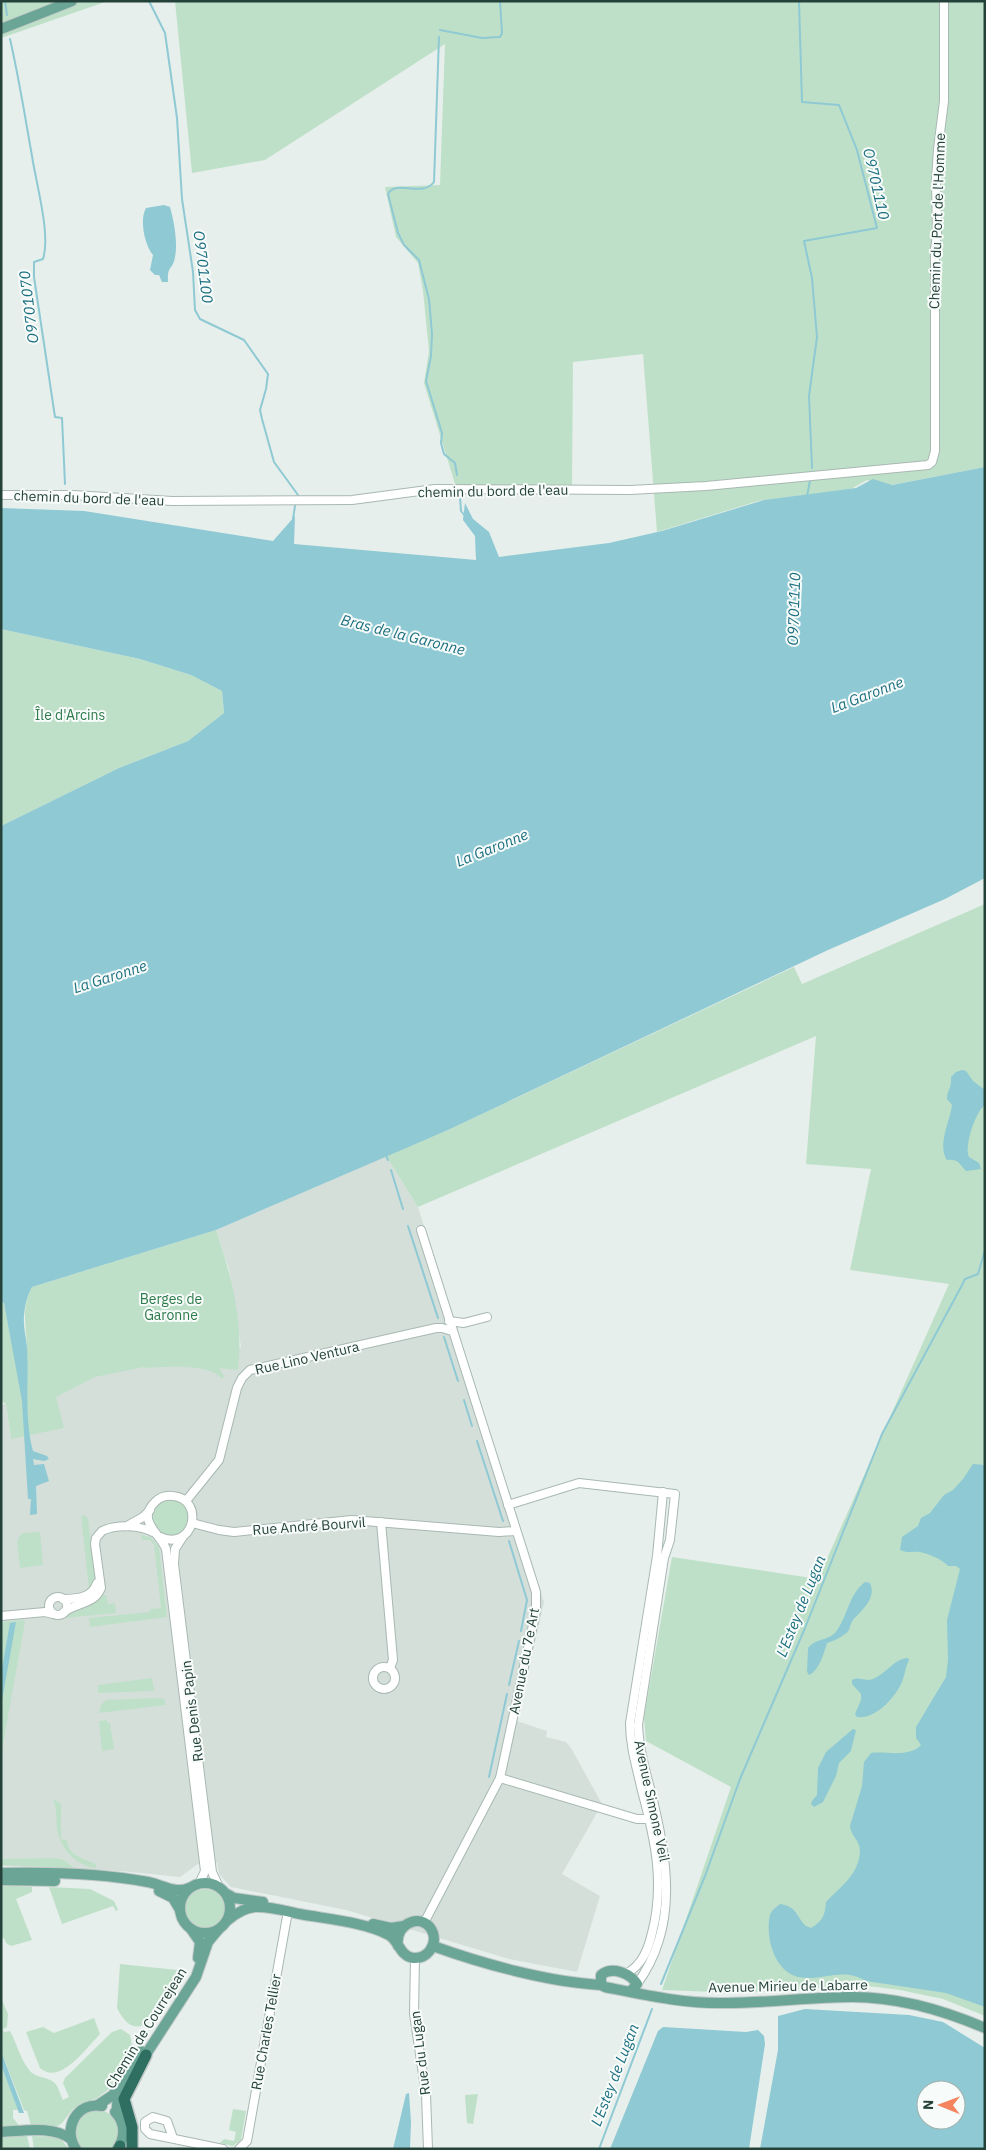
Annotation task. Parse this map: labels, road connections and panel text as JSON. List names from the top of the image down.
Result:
{
  "streets": {
    "main road": ["Avenue Mirieu de Labarre", "Chemin de Courrejean"],
    "street": [
      "Chemin du Port de l'Homme",
      "chemin du bord de l'eau",
      "Rue Lino Ventura",
      "Rue André Bourvil",
      "Avenue du 7e Art",
      "Rue Denis Papin",
      "Avenue Simone Veil",
      "Rue Charles Tellier",
      "Rue du Lugan"
    ]
  },
  "crossings": [
    ["Chemin du Port de l'Homme", "chemin du bord de l'eau"],
    ["Rue Lino Ventura", "Rue André Bourvil"],
    ["Rue Lino Ventura", "Avenue du 7e Art"],
    ["Rue Lino Ventura", "Rue Denis Papin"],
    ["Rue André Bourvil", "Avenue du 7e Art"],
    ["Rue André Bourvil", "Rue Denis Papin"],
    ["Avenue du 7e Art", "Avenue Mirieu de Labarre"],
    ["Avenue du 7e Art", "Rue du Lugan"],
    ["Rue Denis Papin", "Chemin de Courrejean"],
    ["Avenue Simone Veil", "Avenue Mirieu de Labarre"],
    ["Avenue Mirieu de Labarre", "Rue du Lugan"]
  ],
  "water": [
    "O9701110",
    "O9701100",
    "O9701070",
    "Bras de la Garonne",
    "La Garonne",
    "L'Estey de Lugan"
  ],
  "parks": ["Île d'Arcins", "Berges de Garonne"],
  "north": "left"
}
